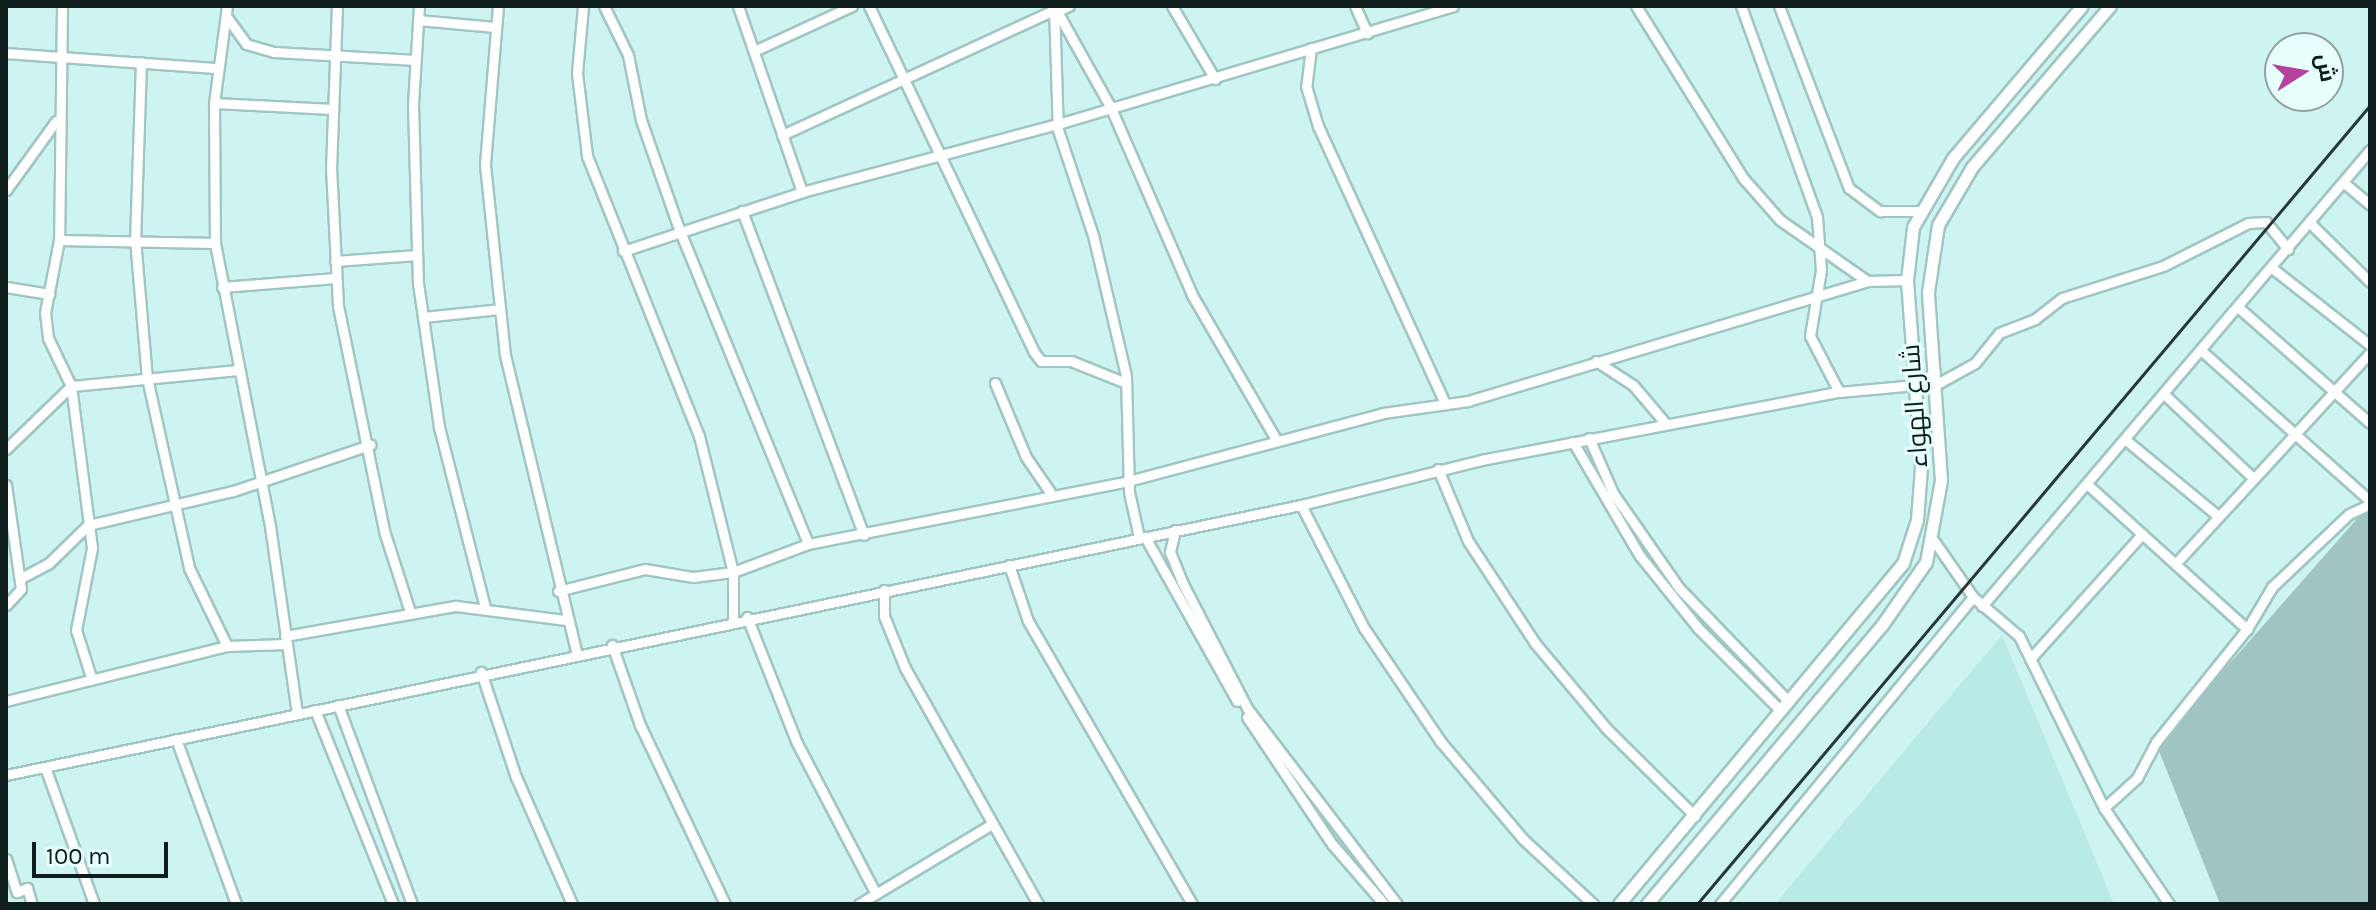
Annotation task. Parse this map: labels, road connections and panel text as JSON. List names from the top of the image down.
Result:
{
  "streets": {
    "main road": ["شارع الهواء"]
  },
  "scale_bar": "100 m",
  "north": "right"
}
